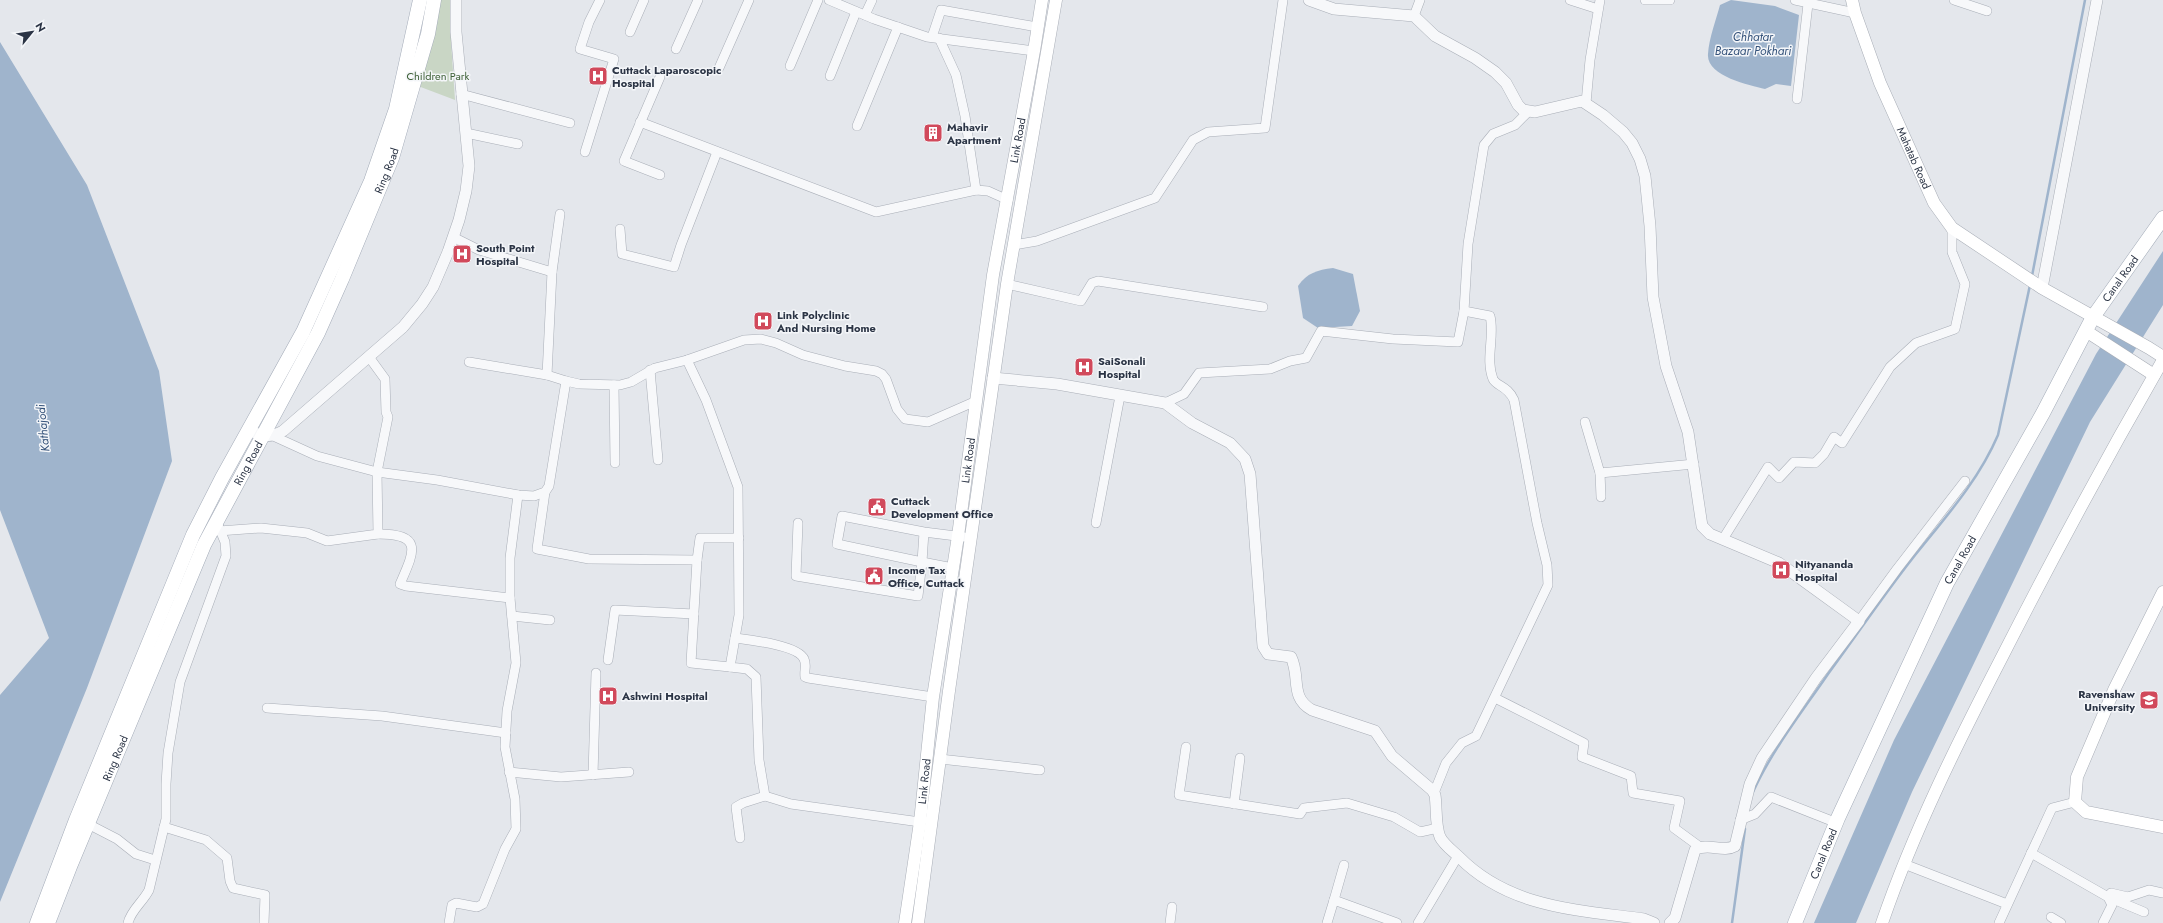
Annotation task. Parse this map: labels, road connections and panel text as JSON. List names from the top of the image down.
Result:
{
  "streets": {
    "main road": [
      "Link Road",
      "Mahatab Road",
      "Ring Road",
      "Canal Road"
    ]
  },
  "crossings": [
    ["Mahatab Road", "Canal Road"]
  ],
  "water": ["Chhatar Bazaar Pokhari", "Kathajodi"],
  "parks": ["Children Park"],
  "places": {
    "hospital": [
      "Cuttack Laparoscopic Hospital",
      "South Point Hospital",
      "Link Polyclinic And Nursing Home",
      "SaiSonali Hospital",
      "Nityananda Hospital",
      "Ashwini Hospital"
    ],
    "building": ["Mahavir Apartment"],
    "public building": ["Cuttack Development Office", "Income Tax Office, Cuttack"],
    "school or university": ["Ravenshaw University"]
  },
  "north": "top right"
}
